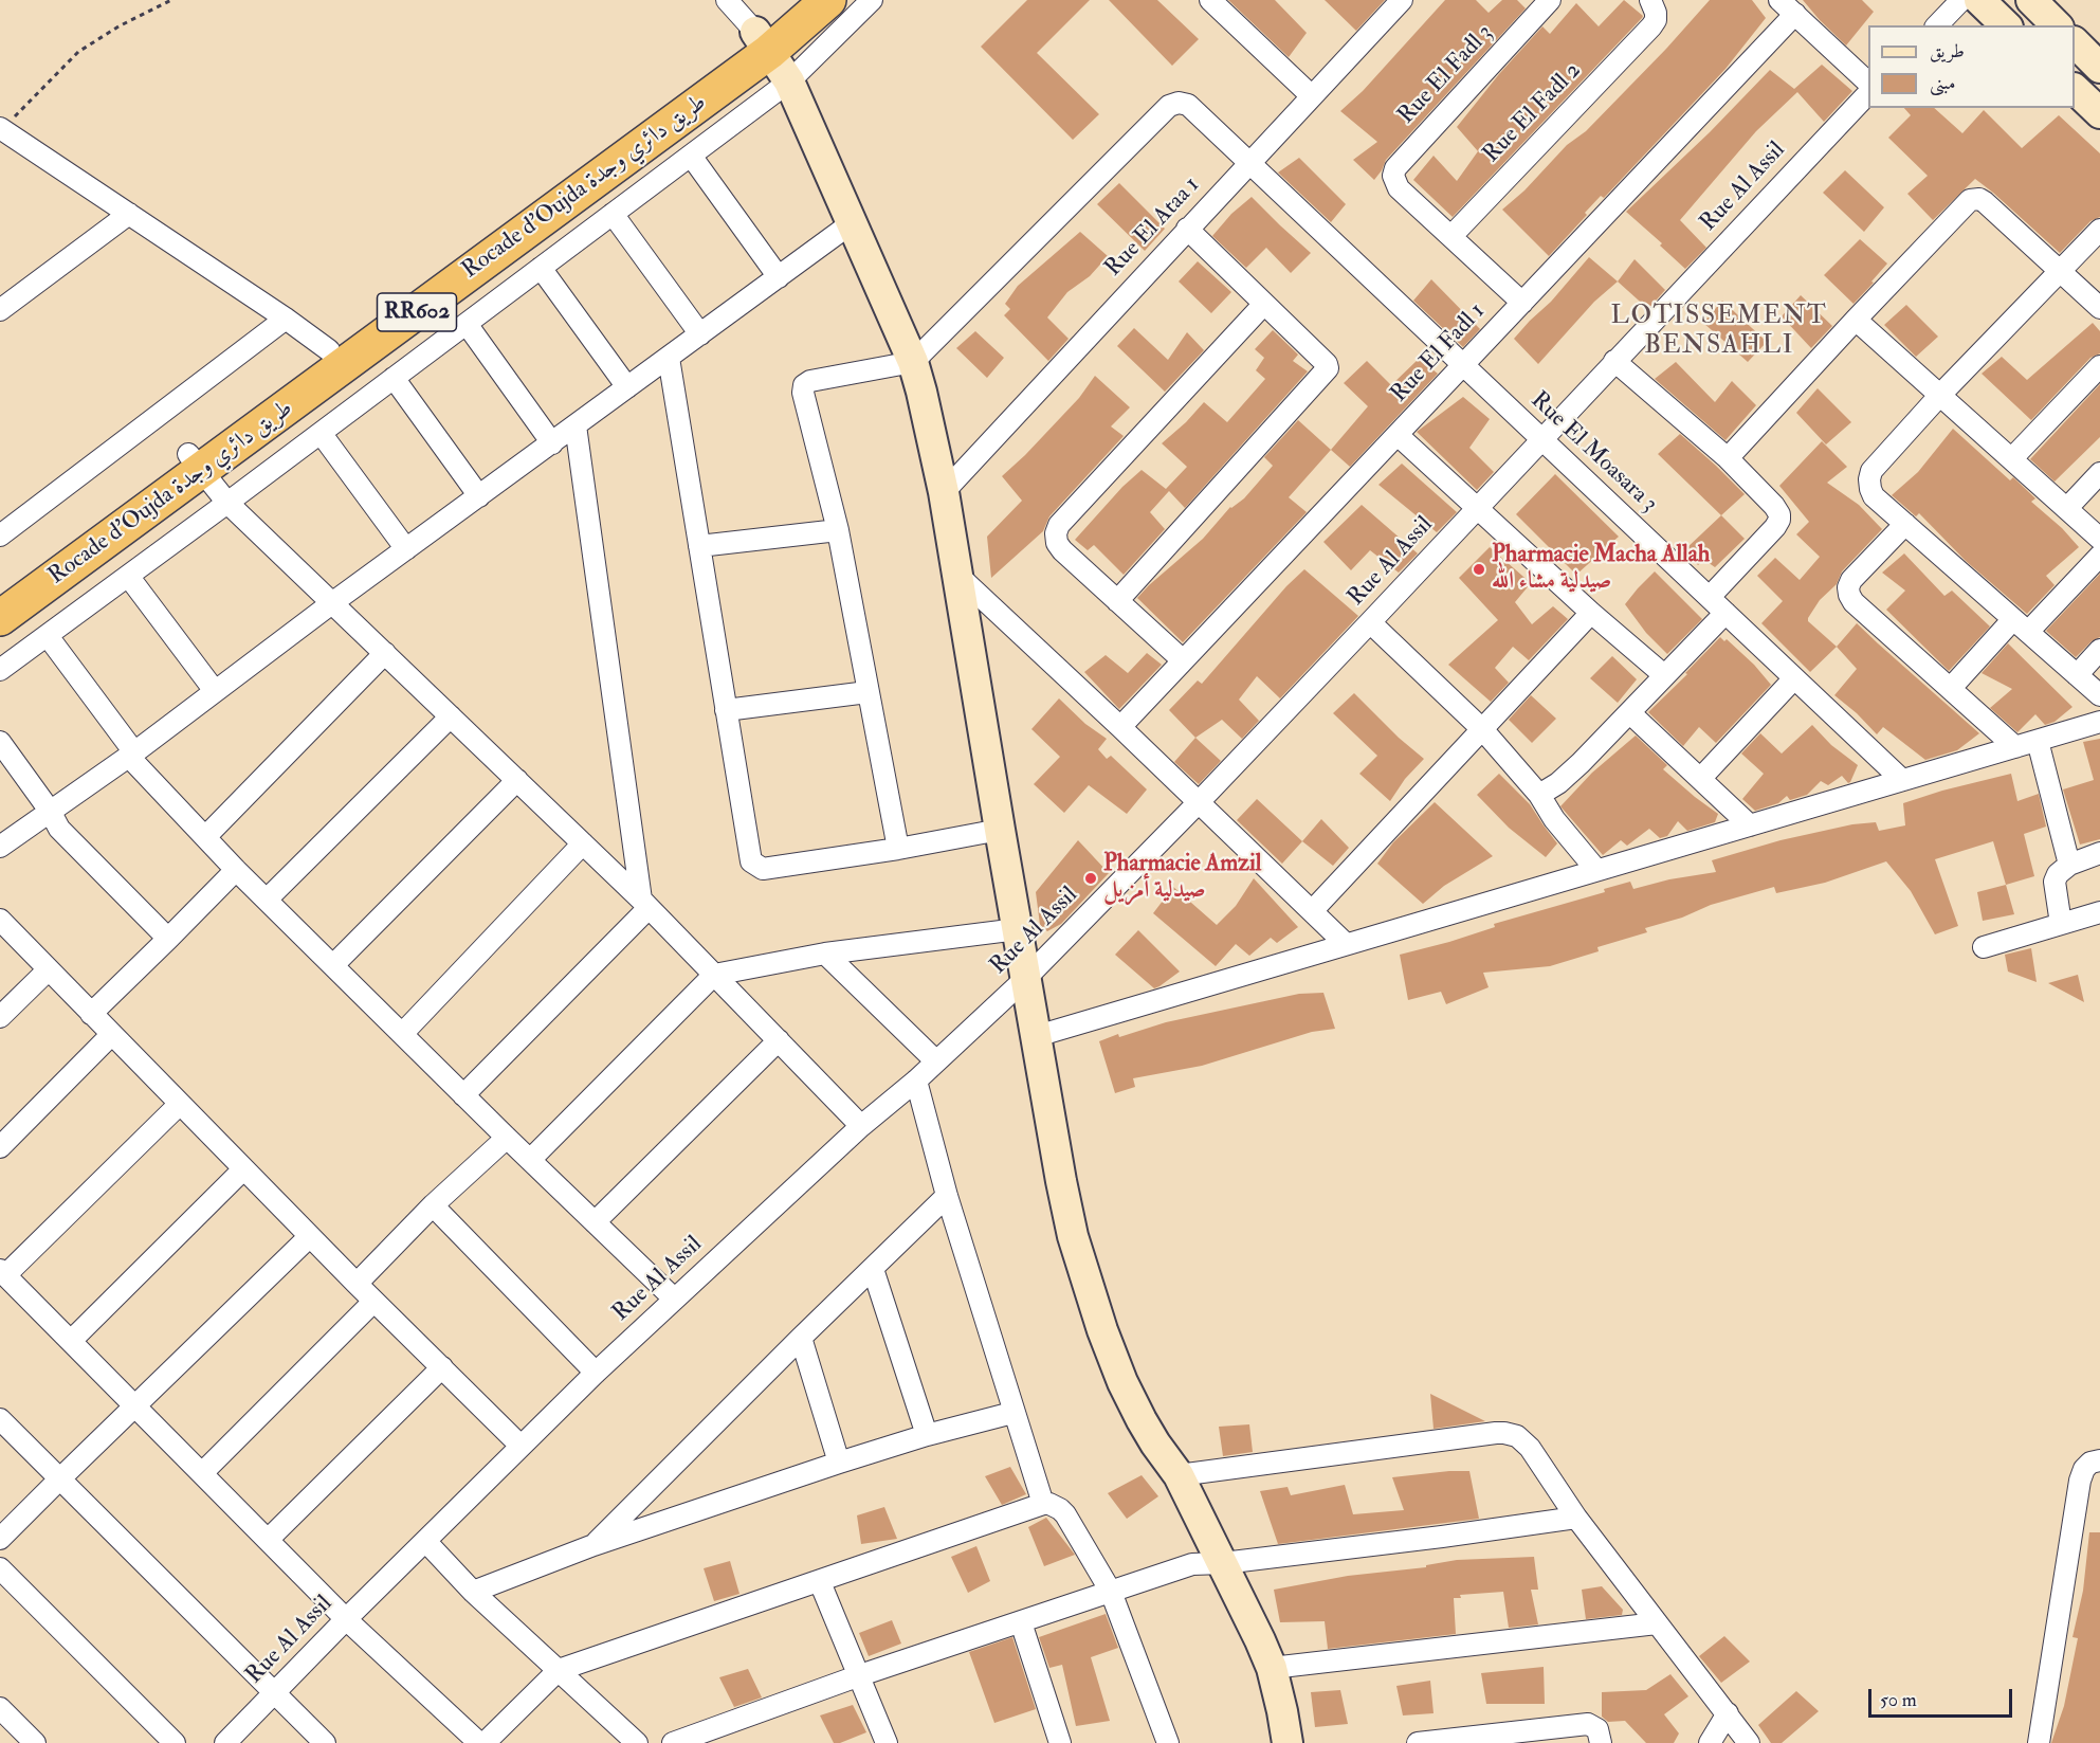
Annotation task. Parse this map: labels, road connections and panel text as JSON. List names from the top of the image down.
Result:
{
  "streets": {
    "highway": ["Rocade d'Oujda طريق دائري وجدة", "RR602"],
    "street": [
      "Rue El Fadl 3",
      "Rue El Fadl 2",
      "Rue Al Assil",
      "Rue El Ataa 1",
      "Rue El Fadl 1",
      "Rue El Moasara 3"
    ]
  },
  "crossings": [
    ["Rue El Fadl 3", "Rue El Fadl 2"],
    ["Rue Al Assil", "Rue El Moasara 3"],
    ["Rue El Ataa 1", "Rue El Moasara 3"],
    ["Rue El Fadl 1", "Rue El Moasara 3"]
  ],
  "districts": ["LOTISSEMENT BENSAHLI"],
  "places": ["Pharmacie Macha Allah صيدلية مشاء الله", "Pharmacie Amzil صيدلية أمزيل"],
  "legend": ["طريق", "مبنى"],
  "scale_bar": "50 m"
}
